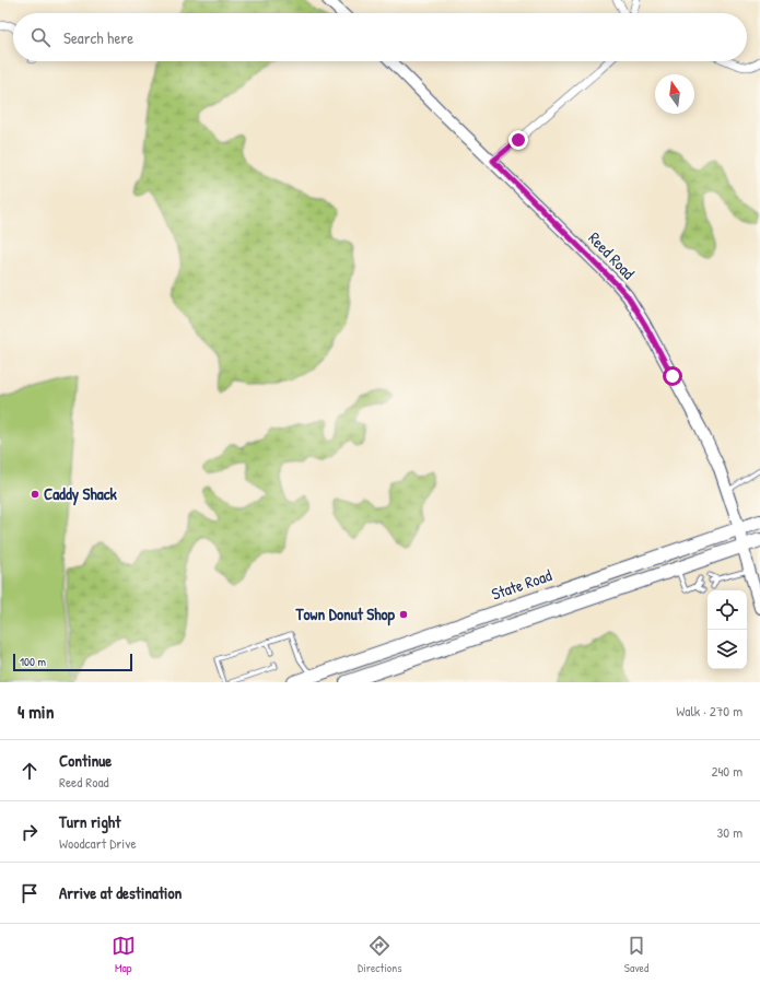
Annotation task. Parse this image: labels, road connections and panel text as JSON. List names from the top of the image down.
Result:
{
  "streets": {
    "main road": ["State Road"],
    "street": ["Reed Road"]
  },
  "crossings": [
    ["Reed Road", "State Road"]
  ],
  "places": ["Caddy Shack", "Town Donut Shop"],
  "scale_bar": "100 m",
  "north": "top",
  "page": {
    "search": "Search here",
    "scale": "100 m",
    "heading": ["4 min", "Walk · 270 m"],
    "list": [
      ["Continue", "Reed Road", "240 m"],
      ["Turn right", "Woodcart Drive", "30 m"],
      "Arrive at destination"
    ],
    "nav": ["Map", "Directions", "Saved"]
  }
}
